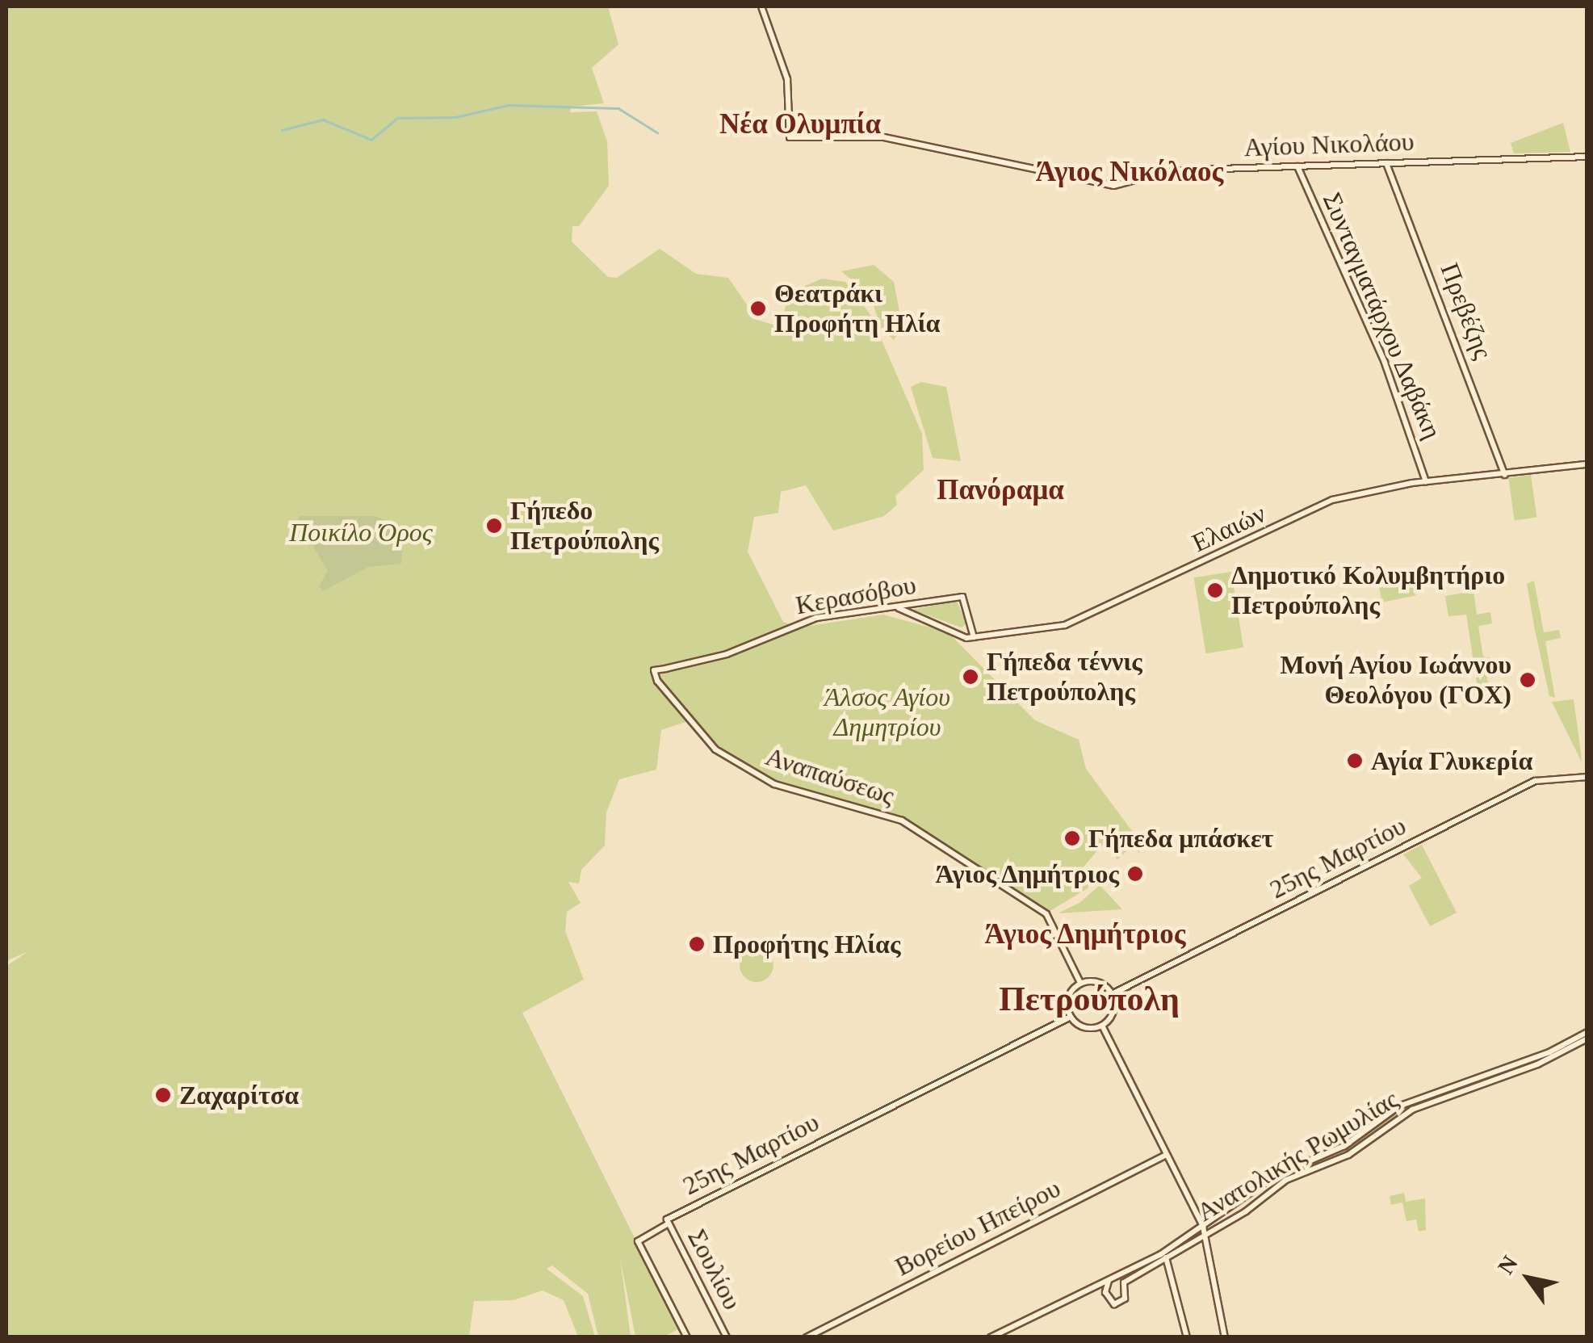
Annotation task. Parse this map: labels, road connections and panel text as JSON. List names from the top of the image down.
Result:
{
  "streets": {
    "street": [
      "Αγίου Νικολάου",
      "Πρεβέζης",
      "Συνταγματάρχου Δαβάκη",
      "Ελαιών",
      "Κερασόβου",
      "Αναπαύσεως",
      "25ης Μαρτίου",
      "Ανατολικής Ρωμυλίας",
      "Βορείου Ηπείρου",
      "Σουλίου"
    ]
  },
  "crossings": [
    ["Αγίου Νικολάου", "Πρεβέζης"],
    ["Αγίου Νικολάου", "Συνταγματάρχου Δαβάκη"],
    ["Πρεβέζης", "Ελαιών"],
    ["Συνταγματάρχου Δαβάκη", "Ελαιών"],
    ["Ελαιών", "Κερασόβου"],
    ["Κερασόβου", "Αναπαύσεως"],
    ["Αναπαύσεως", "25ης Μαρτίου"],
    ["25ης Μαρτίου", "Σουλίου"]
  ],
  "districts": [
    "Νέα Ολυμπία",
    "Άγιος Νικόλαος",
    "Πανόραμα",
    "Άγιος Δημήτριος",
    "Πετρούπολη"
  ],
  "parks": ["Ποικίλο Όρος", "Άλσος Αγίου Δημητρίου"],
  "places": [
    "Θεατράκι Προφήτη Ηλία",
    "Γήπεδο Πετρούπολης",
    "Δημοτικό Κολυμβητήριο Πετρούπολης",
    "Γήπεδα τέννις Πετρούπολης",
    "Μονή Αγίου Ιωάννου Θεολόγου (ΓΟΧ)",
    "Αγία Γλυκερία",
    "Γήπεδα μπάσκετ",
    "Άγιος Δημήτριος",
    "Προφήτης Ηλίας",
    "Ζαχαρίτσα"
  ],
  "north": "top left"
}
